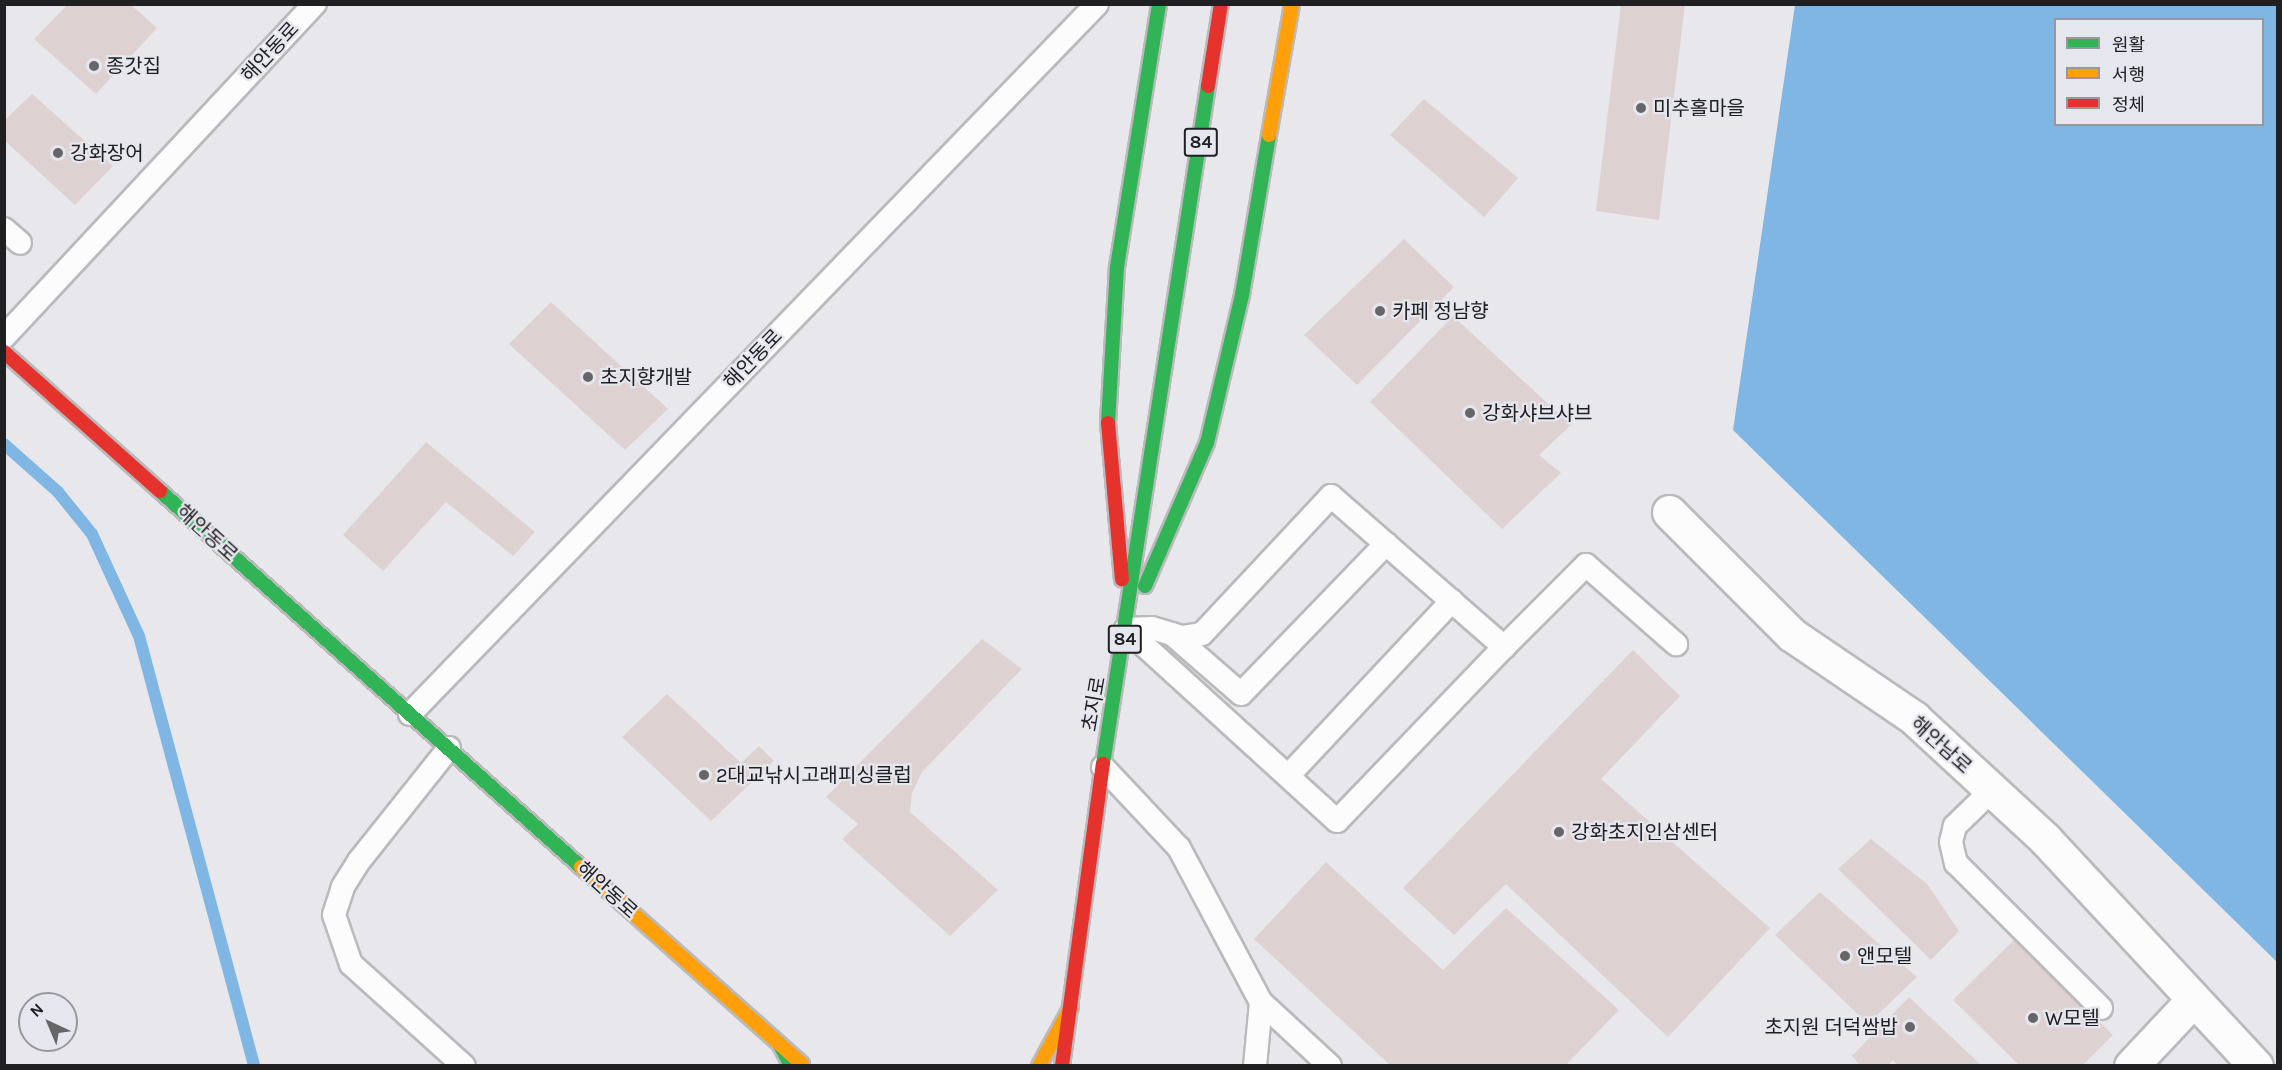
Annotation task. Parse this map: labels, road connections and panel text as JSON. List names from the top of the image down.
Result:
{
  "streets": {
    "main road": ["해안동로", "84", "초지로"],
    "street": ["해안남로"]
  },
  "places": [
    "종갓집",
    "미추홀마을",
    "강화장어",
    "카페 정남향",
    "초지향개발",
    "강화샤브샤브",
    "2대교낚시고래피싱클럽",
    "강화초지인삼센터",
    "앤모텔",
    "W모텔",
    "초지원 더덕쌈밥"
  ],
  "legend": ["원활", "서행", "정체"],
  "north": "top left"
}
